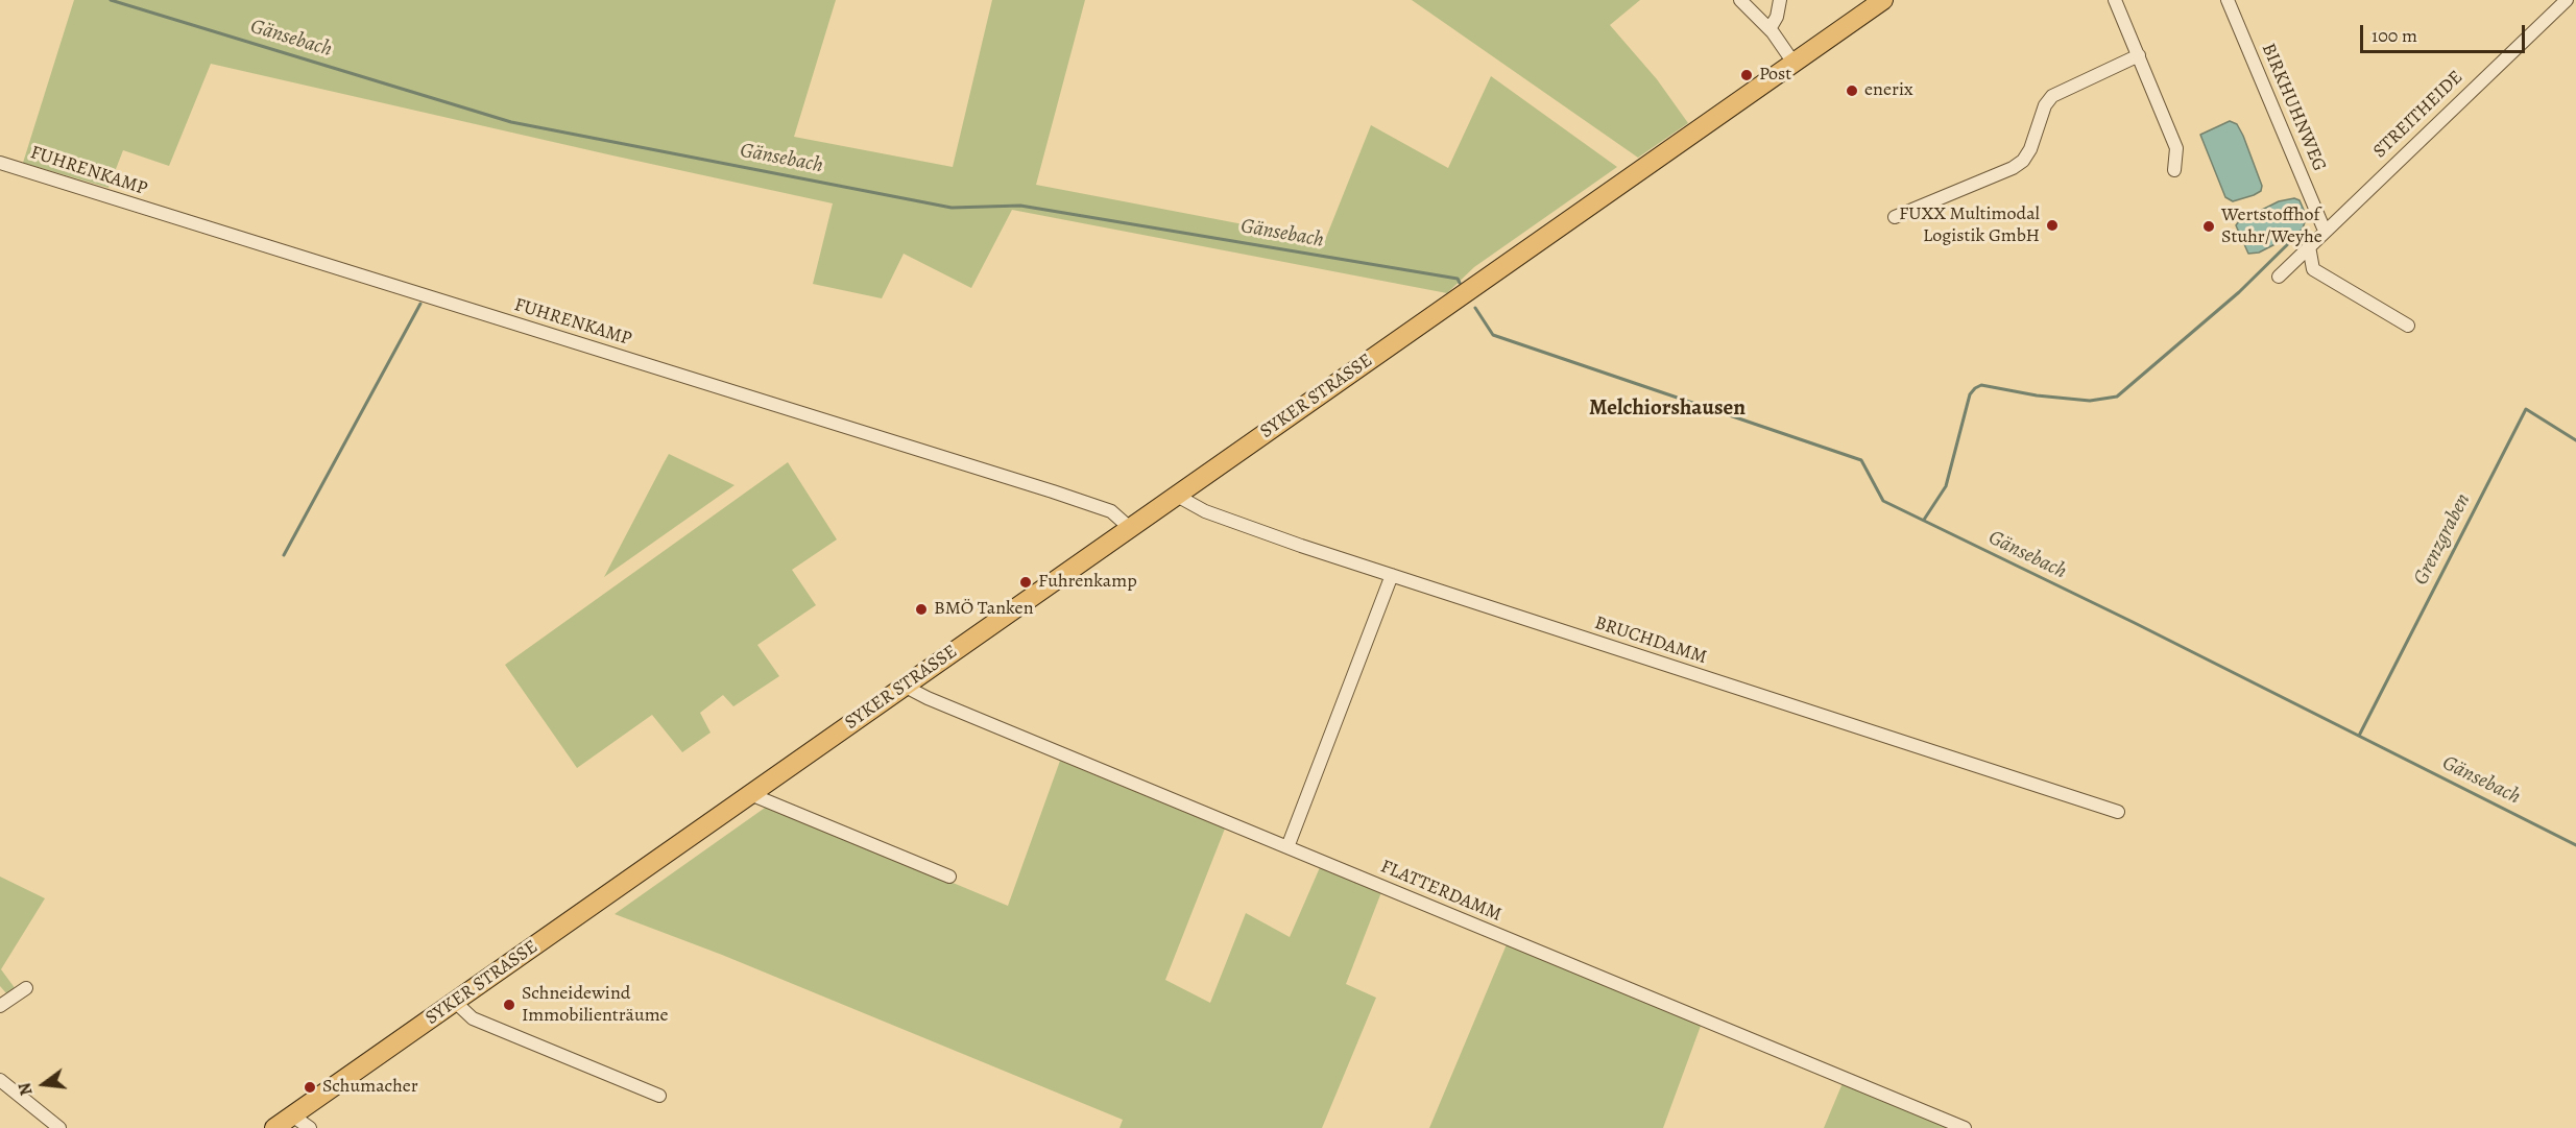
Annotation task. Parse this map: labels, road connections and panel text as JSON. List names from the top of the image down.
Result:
{
  "streets": {
    "main road": ["SYKER STRASSE"],
    "street": [
      "BIRKHUHNWEG",
      "STREITHEIDE",
      "FUHRENKAMP",
      "BRUCHDAMM",
      "FLATTERDAMM"
    ]
  },
  "crossings": [
    ["BIRKHUHNWEG", "STREITHEIDE"],
    ["FUHRENKAMP", "SYKER STRASSE"],
    ["SYKER STRASSE", "BRUCHDAMM"],
    ["SYKER STRASSE", "FLATTERDAMM"]
  ],
  "districts": ["Melchiorshausen"],
  "water": ["Gänsebach", "Grenzgraben"],
  "places": [
    "Post",
    "enerix",
    "FUXX Multimodal Logistik GmbH",
    "Wertstoffhof Stuhr/Weyhe",
    "Fuhrenkamp",
    "BMÖ Tanken",
    "Schneidewind Immobilienträume",
    "Schumacher"
  ],
  "scale_bar": "100 m",
  "north": "left"
}
